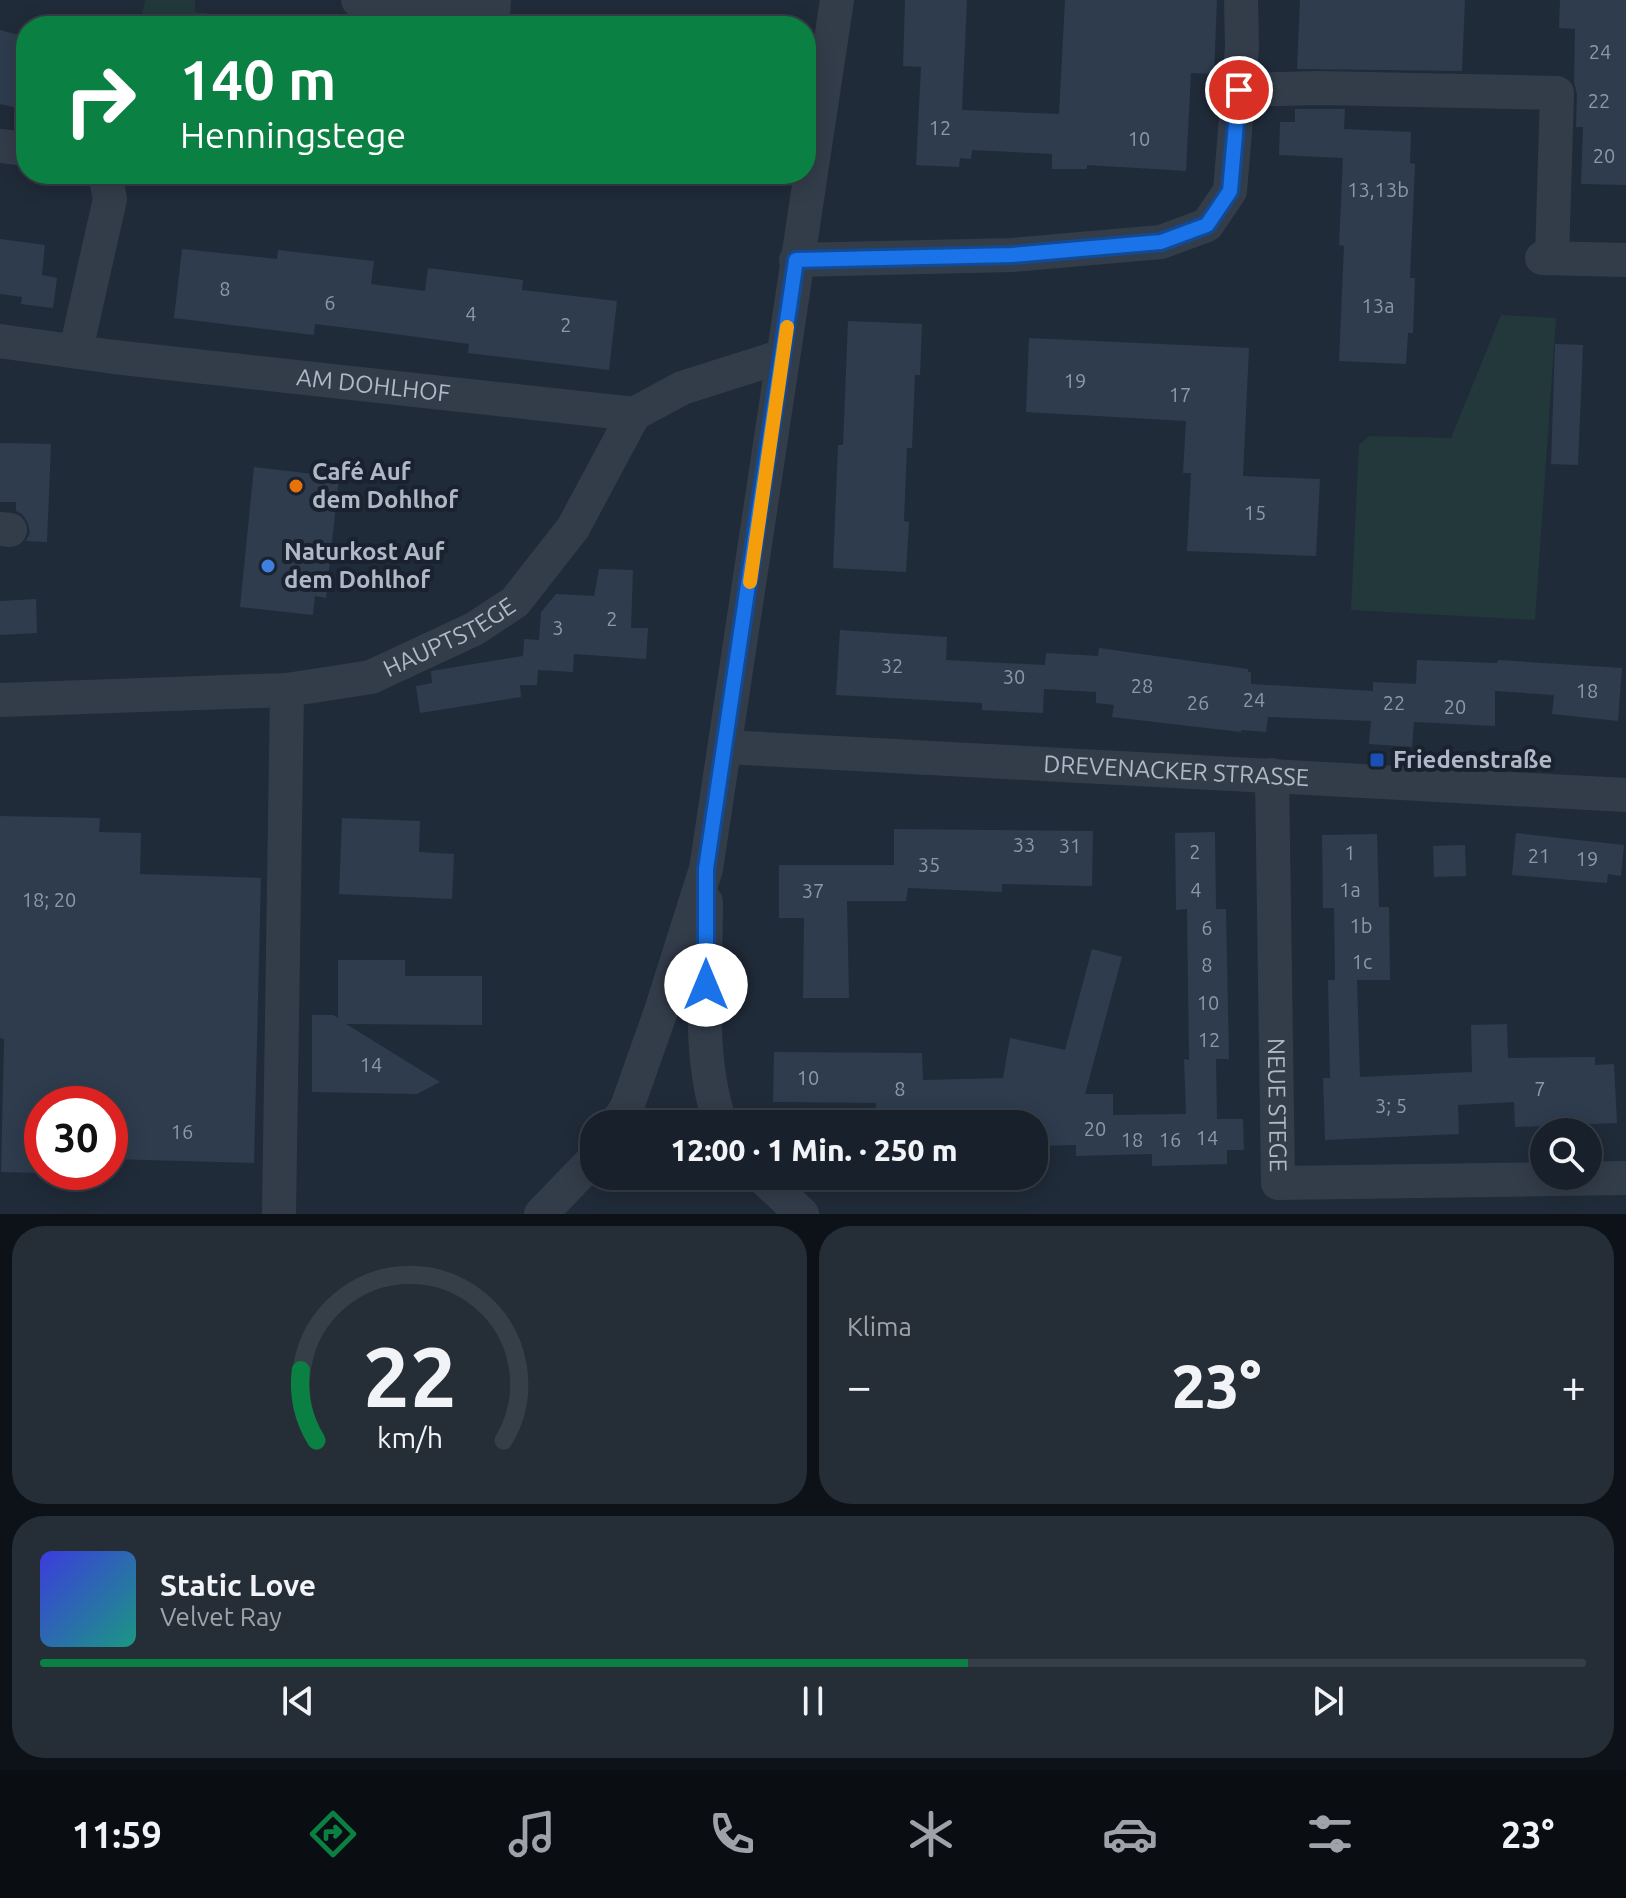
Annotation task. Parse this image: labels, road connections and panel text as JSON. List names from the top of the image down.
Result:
{
  "streets": {
    "street": [
      "AM DOHLHOF",
      "HAUPTSTEGE",
      "DREVENACKER STRASSE",
      "NEUE STEGE"
    ]
  },
  "crossings": [
    ["AM DOHLHOF", "HAUPTSTEGE"],
    ["DREVENACKER STRASSE", "NEUE STEGE"]
  ],
  "places": {
    "other": ["Café Auf dem Dohlhof", "Naturkost Auf dem Dohlhof"],
    "transit": ["Friedenstraße"]
  },
  "house_numbers": [
    "24",
    "22",
    "12",
    "10",
    "20",
    "13,13b",
    "8",
    "6",
    "13a",
    "4",
    "2",
    "19",
    "17",
    "15",
    "2",
    "3",
    "32",
    "30",
    "28",
    "18",
    "24",
    "26",
    "22",
    "20",
    "33",
    "31",
    "2",
    "1",
    "21",
    "19",
    "35",
    "4",
    "1a",
    "37",
    "18; 20",
    "1b",
    "6",
    "1c",
    "8",
    "10",
    "12",
    "14",
    "10",
    "8",
    "7",
    "3; 5",
    "20",
    "16",
    "14",
    "18",
    "16"
  ],
  "page": {
    "turn": ["140 m", "Henningstege"],
    "limit": "30",
    "trip": "12:00 · 1 Min. · 250 m",
    "tile": "Klima",
    "heat": ["−", "23°", "+"],
    "song": ["Static Love", "Velvet Ray"],
    "tabs": ["11:59", "23°"],
    "gauge": ["22", "km/h"]
  }
}
